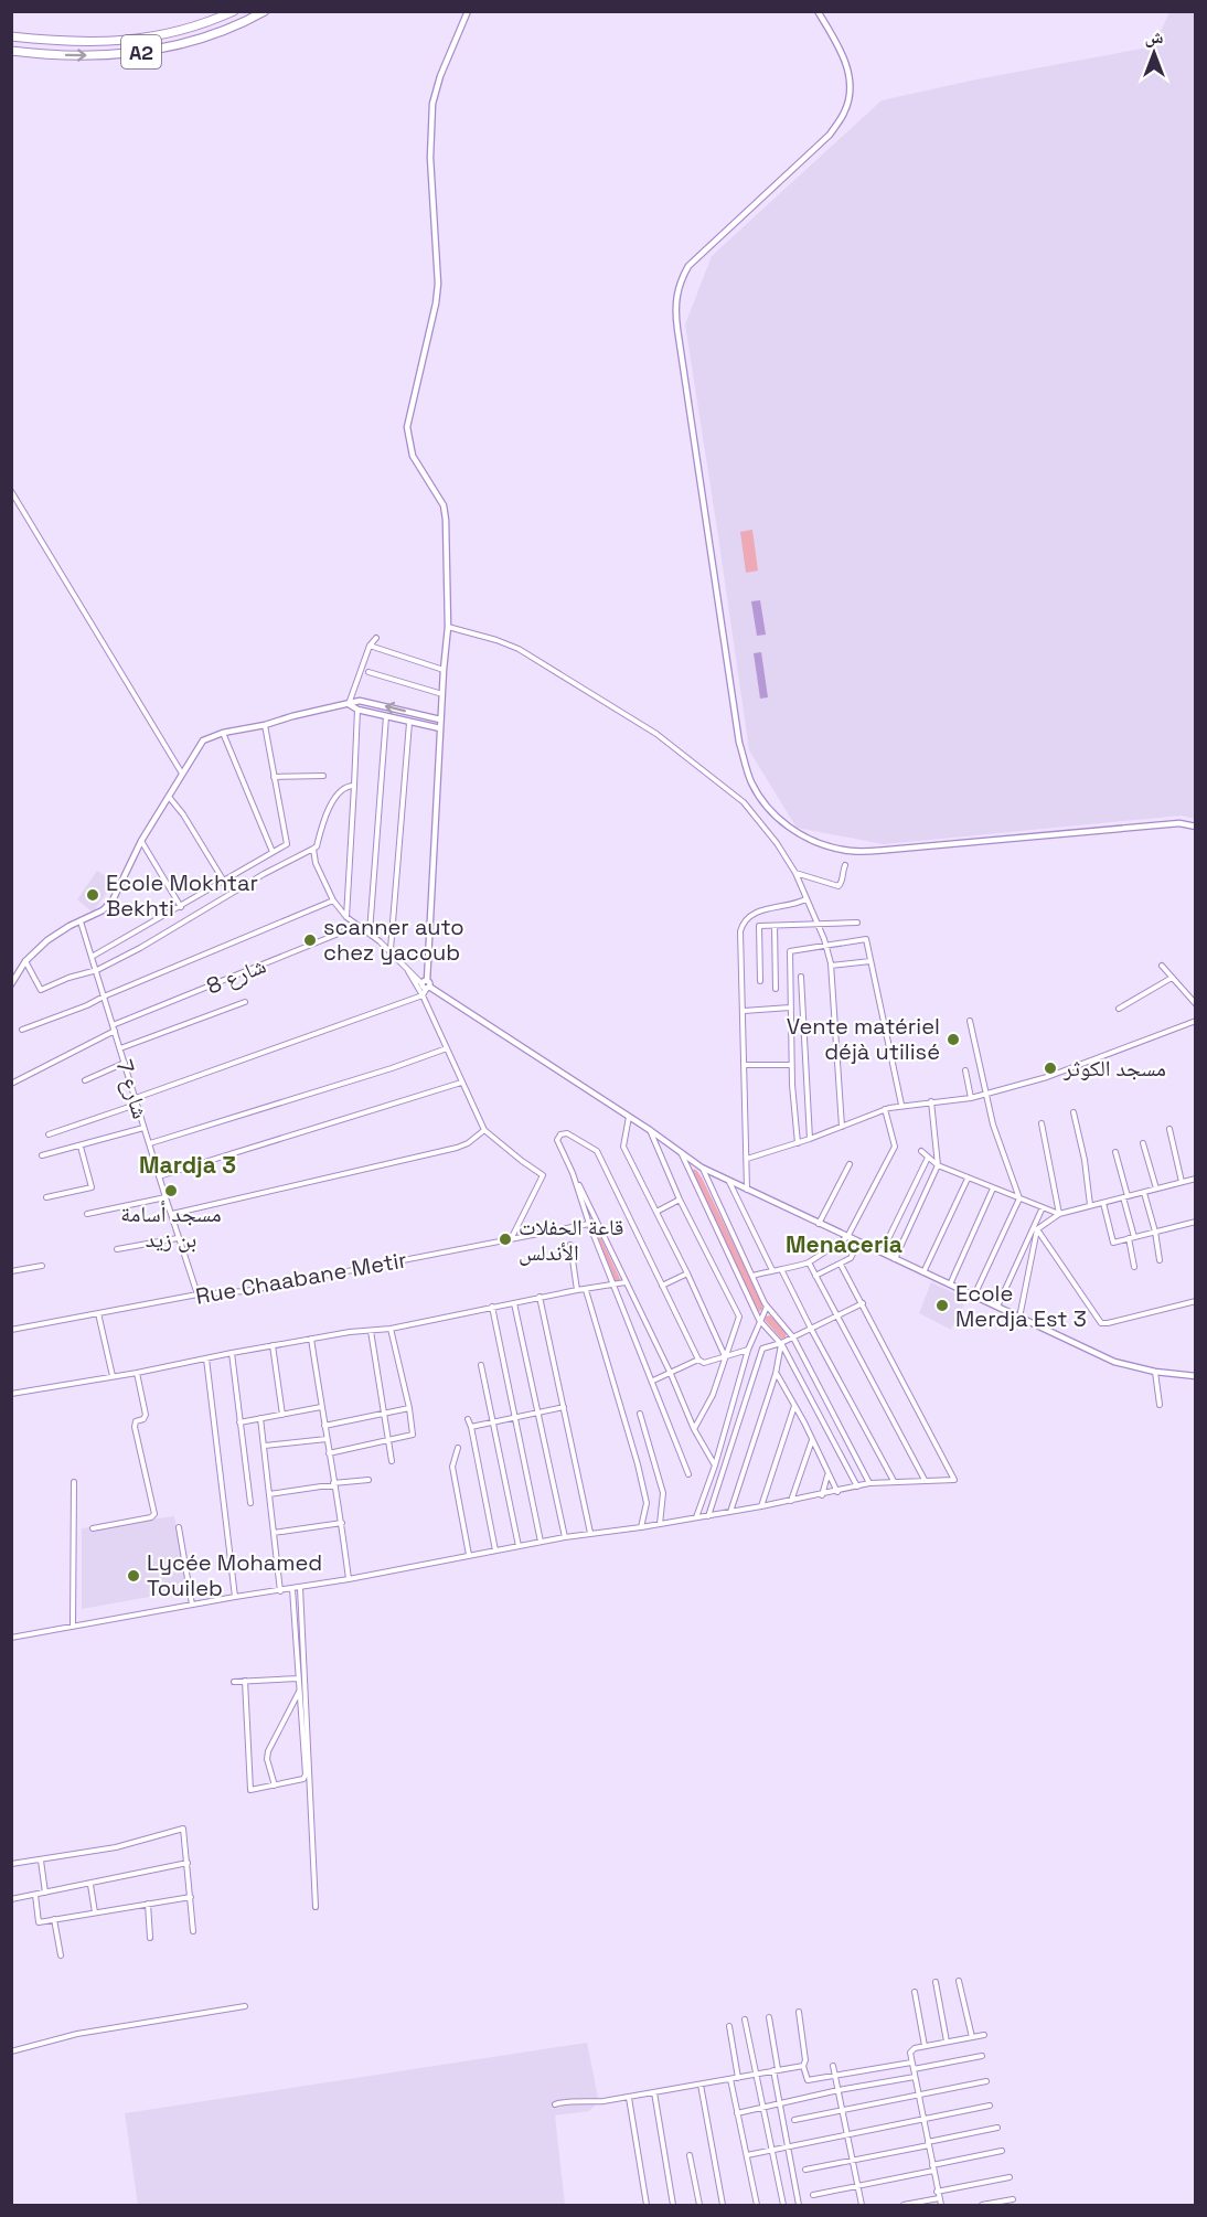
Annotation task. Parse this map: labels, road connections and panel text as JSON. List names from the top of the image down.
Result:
{
  "streets": {
    "highway": ["A2"],
    "street": ["شارع 8", "شارع 7", "Rue Chaabane Metir"]
  },
  "crossings": [
    ["شارع 8", "شارع 7"],
    ["شارع 7", "Rue Chaabane Metir"]
  ],
  "districts": ["Mardja 3", "Menaceria"],
  "places": [
    "Ecole Mokhtar Bekhti",
    "scanner auto chez yacoub",
    "Vente matériel déjà utilisé",
    "مسجد الكوثر",
    "مسجد أسامة بن زيد",
    "قاعة الحفلات الأندلس",
    "Ecole Merdja Est 3",
    "Lycée Mohamed Touileb"
  ],
  "north": "top"
}
